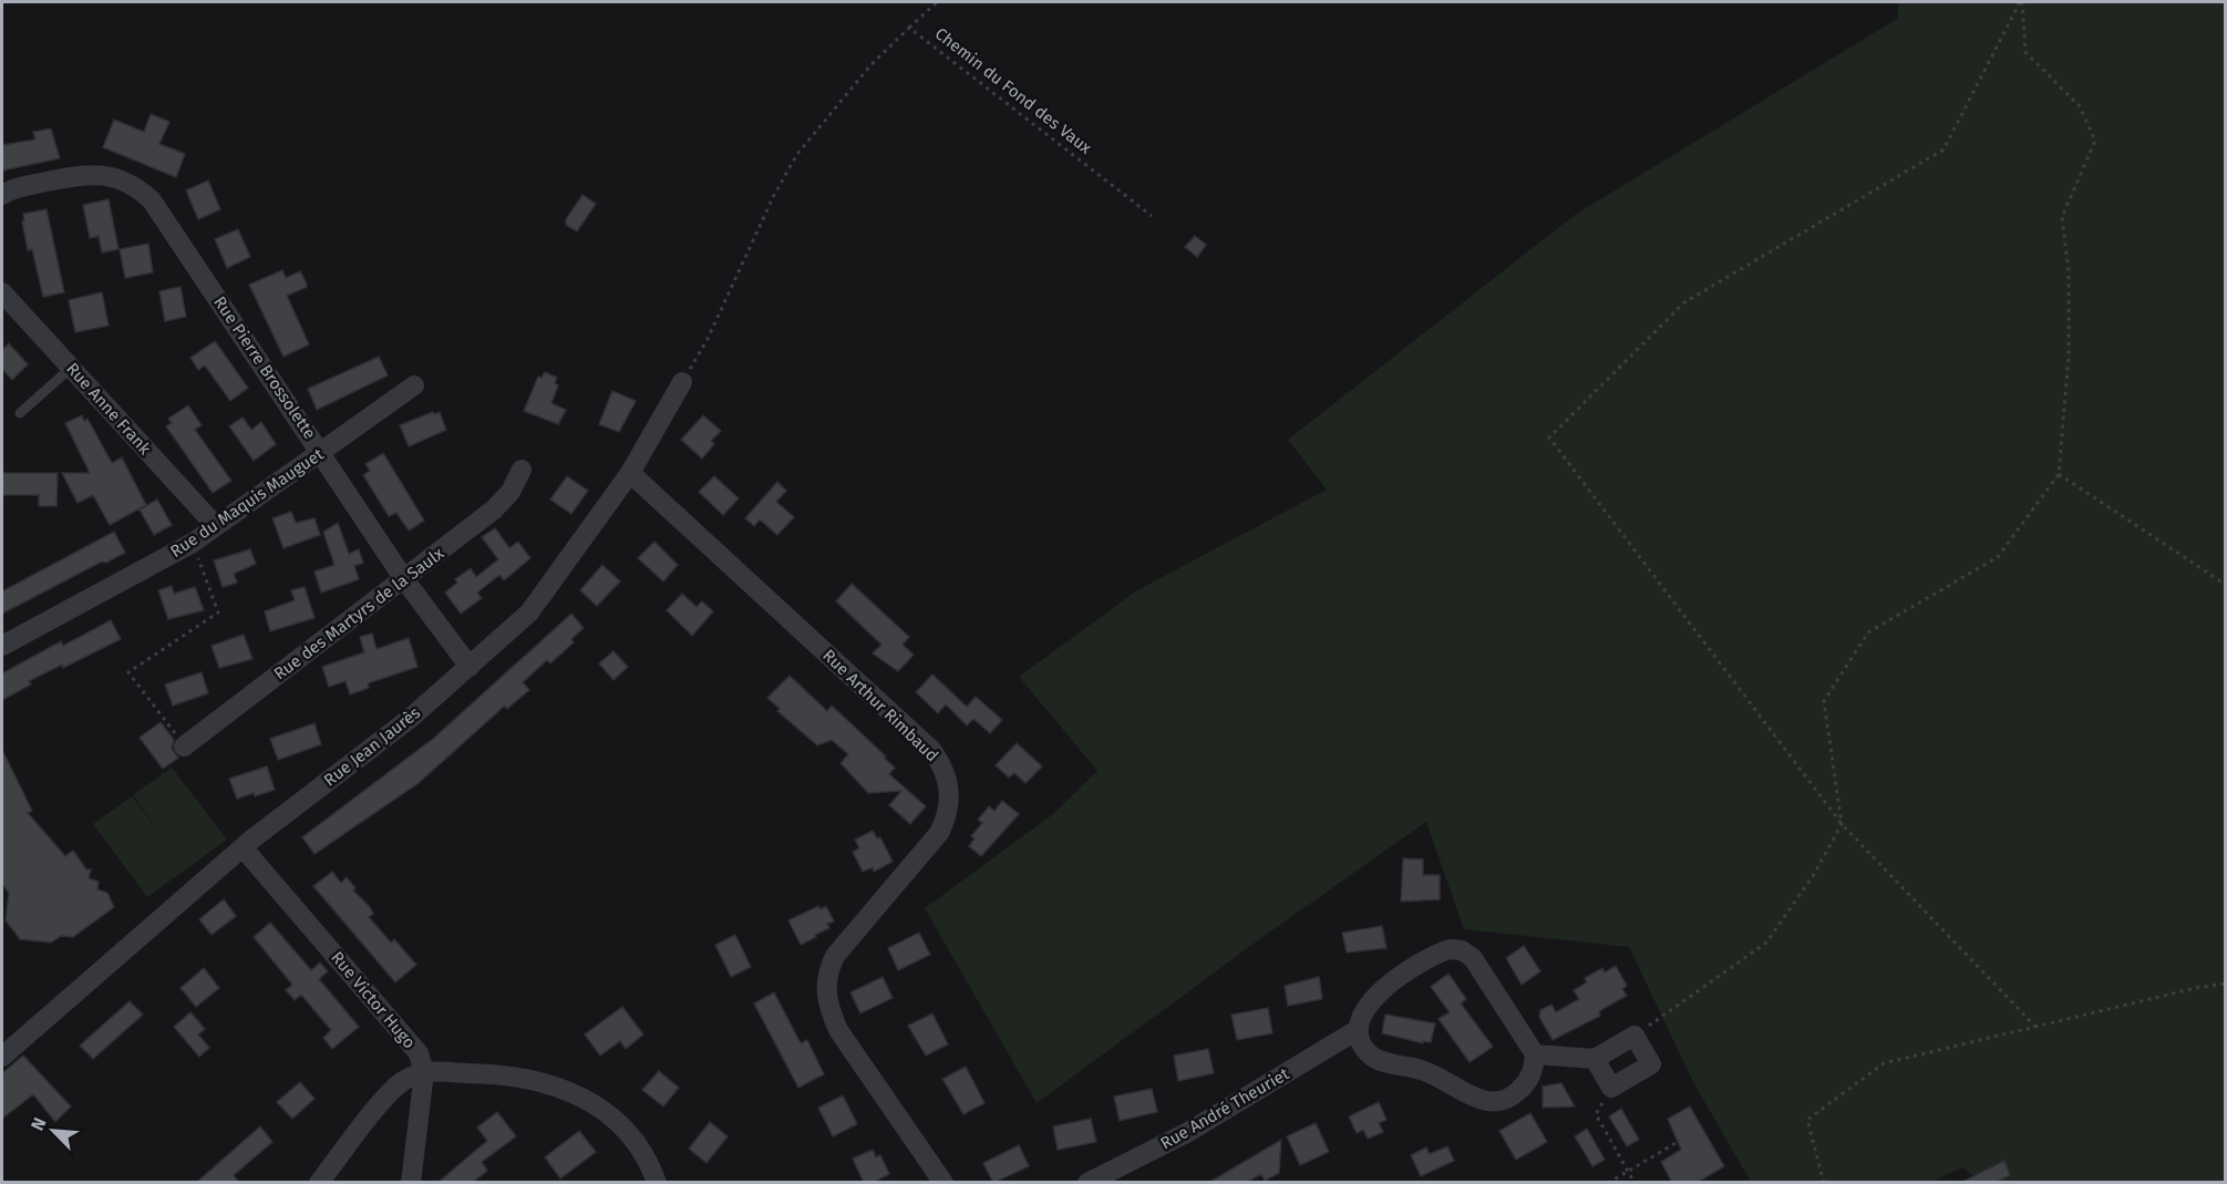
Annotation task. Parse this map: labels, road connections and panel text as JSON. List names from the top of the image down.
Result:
{
  "streets": {
    "street": [
      "Rue Pierre Brossolette",
      "Rue Anne Frank",
      "Rue du Maquis Mauguet",
      "Rue des Martyrs de la Saulx",
      "Rue Arthur Rimbaud",
      "Rue Jean Jaurès",
      "Rue Victor Hugo",
      "Rue André Theuriet"
    ],
    "path": ["Chemin du Fond des Vaux"]
  },
  "crossings": [
    ["Chemin du Fond des Vaux", "Rue Jean Jaurès"],
    ["Rue Pierre Brossolette", "Rue du Maquis Mauguet"],
    ["Rue Pierre Brossolette", "Rue des Martyrs de la Saulx"],
    ["Rue Pierre Brossolette", "Rue Jean Jaurès"],
    ["Rue Anne Frank", "Rue du Maquis Mauguet"],
    ["Rue Arthur Rimbaud", "Rue Jean Jaurès"],
    ["Rue Jean Jaurès", "Rue Victor Hugo"]
  ],
  "north": "top left"
}
